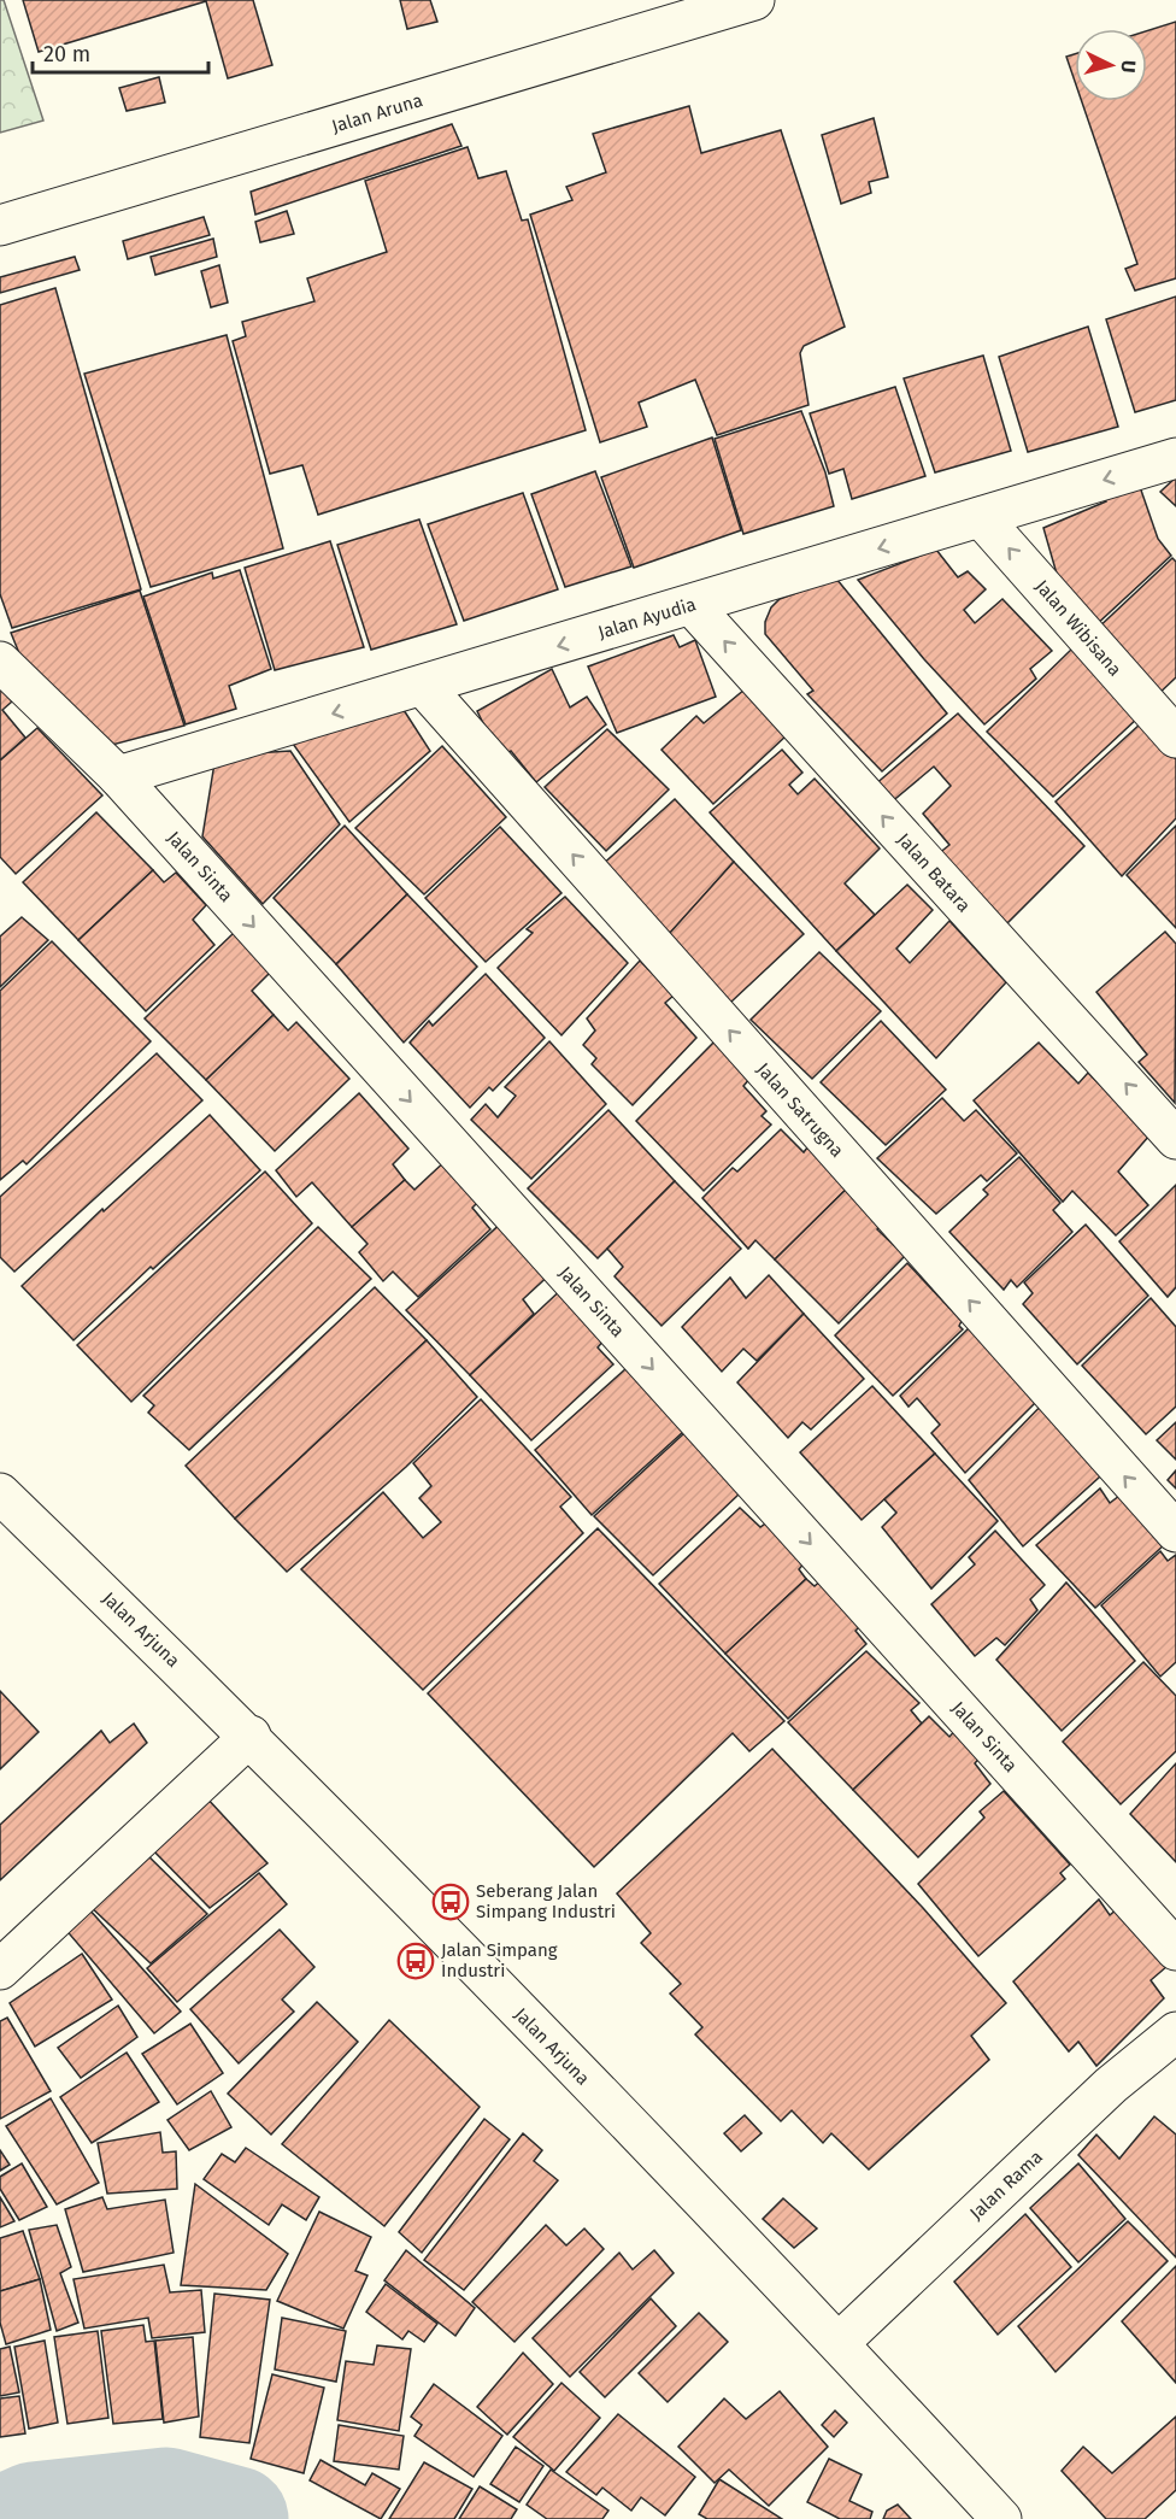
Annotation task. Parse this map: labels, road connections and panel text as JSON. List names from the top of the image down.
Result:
{
  "streets": {
    "street": [
      "Jalan Aruna",
      "Jalan Ayudia",
      "Jalan Wibisana",
      "Jalan Sinta",
      "Jalan Batara",
      "Jalan Satrugna",
      "Jalan Arjuna",
      "Jalan Rama"
    ]
  },
  "crossings": [
    ["Jalan Ayudia", "Jalan Wibisana"],
    ["Jalan Ayudia", "Jalan Sinta"],
    ["Jalan Ayudia", "Jalan Batara"],
    ["Jalan Ayudia", "Jalan Satrugna"],
    ["Jalan Arjuna", "Jalan Rama"]
  ],
  "one_way": [
    "Jalan Ayudia",
    "Jalan Wibisana",
    "Jalan Sinta",
    "Jalan Batara",
    "Jalan Satrugna"
  ],
  "places": {
    "bus stop": ["Seberang Jalan Simpang Industri", "Jalan Simpang Industri"]
  },
  "scale_bar": "20 m",
  "north": "right"
}
